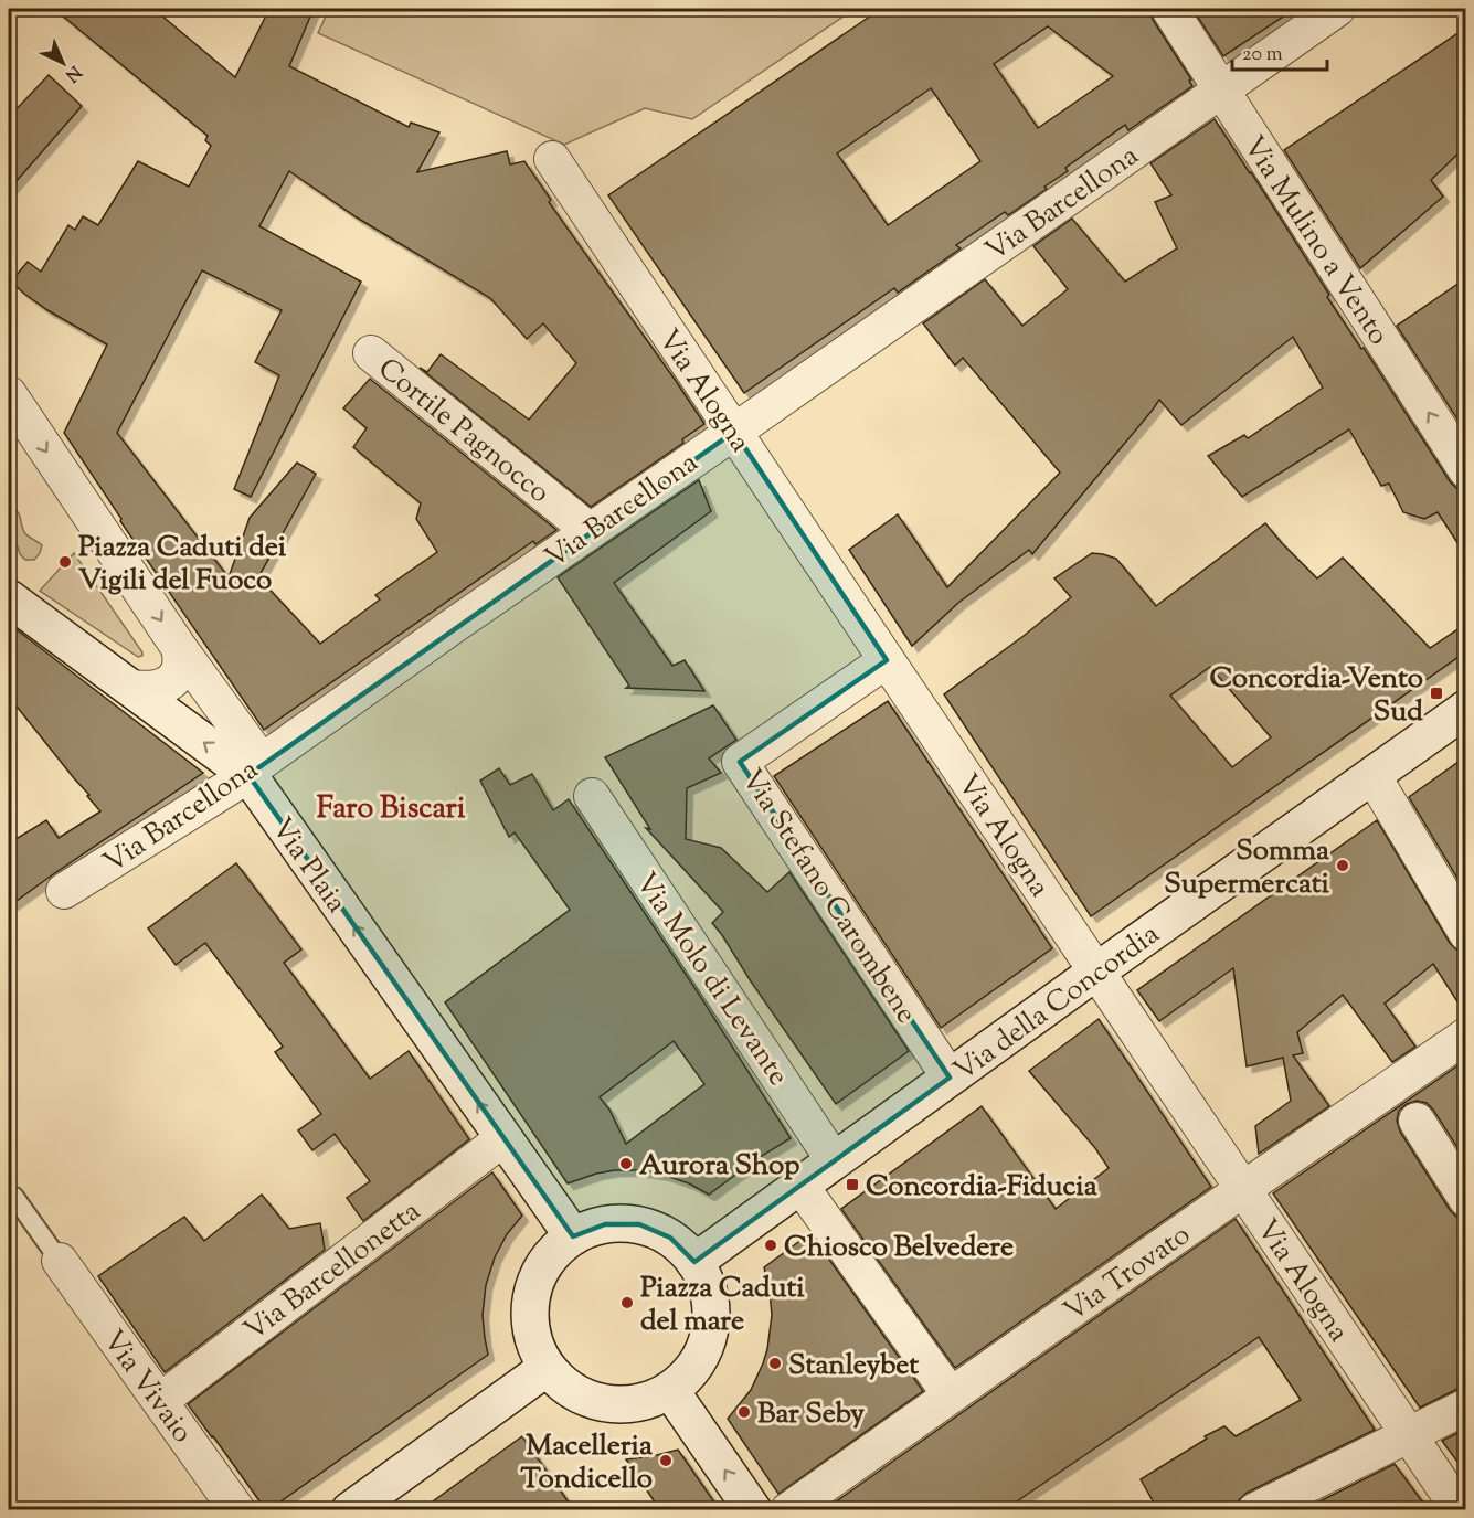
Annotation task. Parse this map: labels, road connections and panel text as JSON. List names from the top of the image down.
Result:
{
  "streets": {
    "main road": ["Via Plaia", "Via della Concordia"],
    "street": [
      "Via Barcellona",
      "Via Mulino a Vento",
      "Via Alogna",
      "Cortile Pagnocco",
      "Via Stefano Carombene",
      "Via Molo di Levante",
      "Via Barcellonetta",
      "Via Trovato",
      "Via Vivaio"
    ]
  },
  "crossings": [
    ["Via Barcellona", "Via Mulino a Vento"],
    ["Via Barcellona", "Via Alogna"],
    ["Via Barcellona", "Cortile Pagnocco"],
    ["Via Barcellona", "Via Plaia"],
    ["Via Alogna", "Via Stefano Carombene"],
    ["Via Alogna", "Via della Concordia"],
    ["Via Alogna", "Via Trovato"],
    ["Via Plaia", "Via della Concordia"],
    ["Via Plaia", "Via Barcellonetta"],
    ["Via Stefano Carombene", "Via della Concordia"],
    ["Via Molo di Levante", "Via della Concordia"],
    ["Via Barcellonetta", "Via Vivaio"]
  ],
  "one_way": ["Via Mulino a Vento", "Via Plaia"],
  "districts": ["Faro Biscari"],
  "places": {
    "other": [
      "Piazza Caduti dei Vigili del Fuoco",
      "Somma Supermercati",
      "Aurora Shop",
      "Chiosco Belvedere",
      "Piazza Caduti del mare",
      "Stanleybet",
      "Bar Seby",
      "Macelleria Tondicello"
    ],
    "transit": ["Concordia-Vento Sud", "Concordia-Fiducia"]
  },
  "scale_bar": "20 m",
  "north": "bottom right"
}
